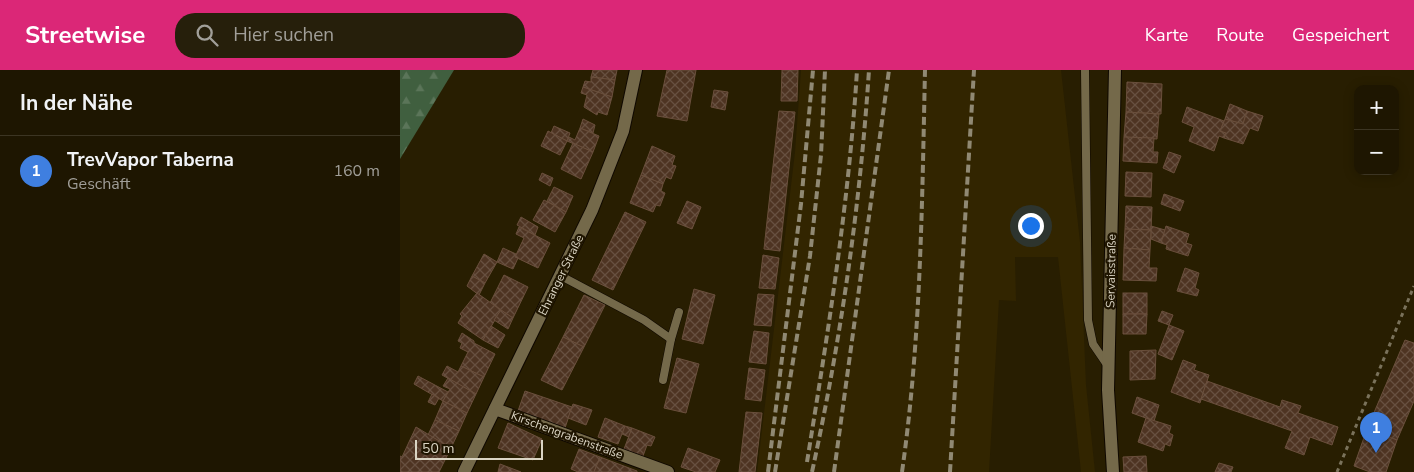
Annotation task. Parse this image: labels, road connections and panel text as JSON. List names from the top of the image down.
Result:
{
  "streets": {
    "street": ["Servaisstraße", "Ehranger Straße", "Kirschengrabenstraße"]
  },
  "crossings": [
    ["Ehranger Straße", "Kirschengrabenstraße"]
  ],
  "scale_bar": "50 m",
  "page": {
    "header": "Streetwise",
    "search": "Hier suchen",
    "nav": ["Karte", "Route", "Gespeichert"],
    "heading": "In der Nähe",
    "map_buttons": ["+", "−"],
    "list": [
      {
        "mark": "1",
        "name": "TrevVapor Taberna",
        "note": "Geschäft",
        "value": "160 m"
      }
    ],
    "pins": "1",
    "scale": "50 m"
  }
}
